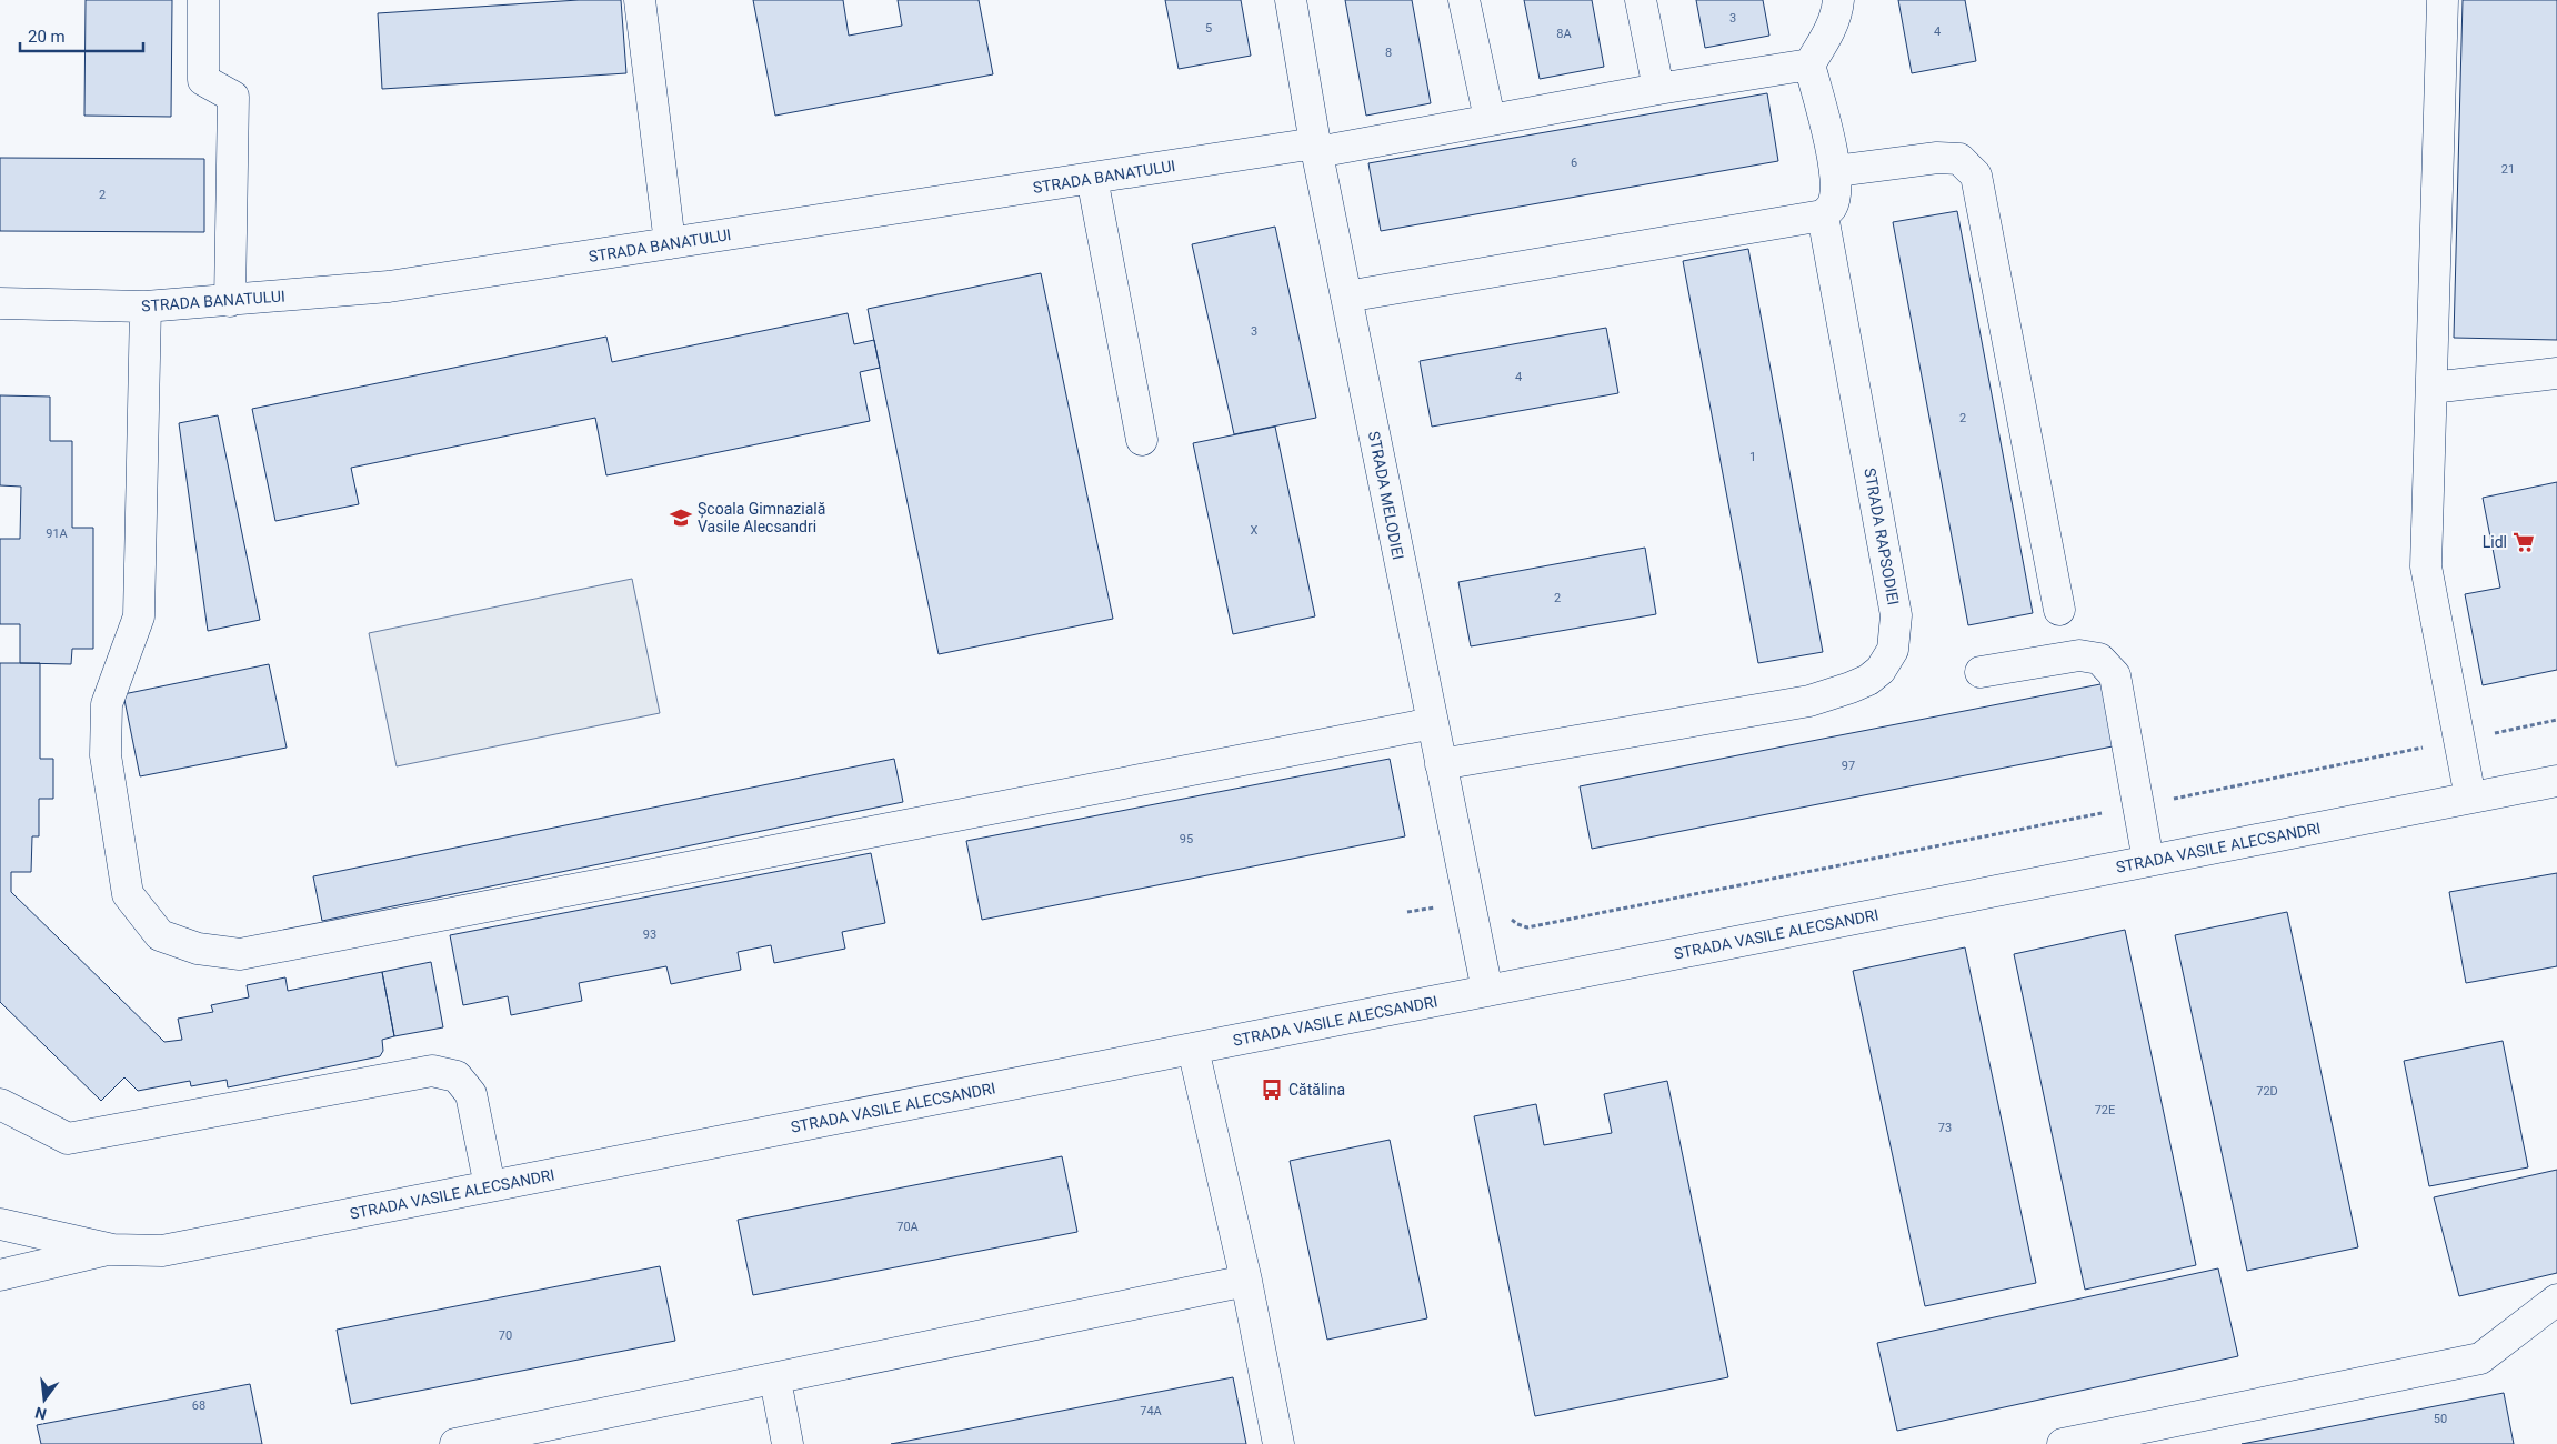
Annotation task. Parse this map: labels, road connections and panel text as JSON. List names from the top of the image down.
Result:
{
  "streets": {
    "street": [
      "STRADA BANATULUI",
      "STRADA MELODIEI",
      "STRADA RAPSODIEI",
      "STRADA VASILE ALECSANDRI"
    ]
  },
  "crossings": [
    ["STRADA BANATULUI", "STRADA MELODIEI"],
    ["STRADA MELODIEI", "STRADA RAPSODIEI"],
    ["STRADA MELODIEI", "STRADA VASILE ALECSANDRI"]
  ],
  "places": {
    "school or university": ["Școala Gimnazială Vasile Alecsandri"],
    "supermarket": ["Lidl"],
    "bus stop": ["Cătălina"]
  },
  "house_numbers": [
    "3",
    "5",
    "4",
    "8A",
    "8",
    "6",
    "21",
    "2",
    "3",
    "4",
    "2",
    "1",
    "X",
    "91A",
    "2",
    "97",
    "95",
    "93",
    "72D",
    "72E",
    "73",
    "70A",
    "70",
    "68",
    "74A",
    "50"
  ],
  "scale_bar": "20 m",
  "north": "bottom"
}
